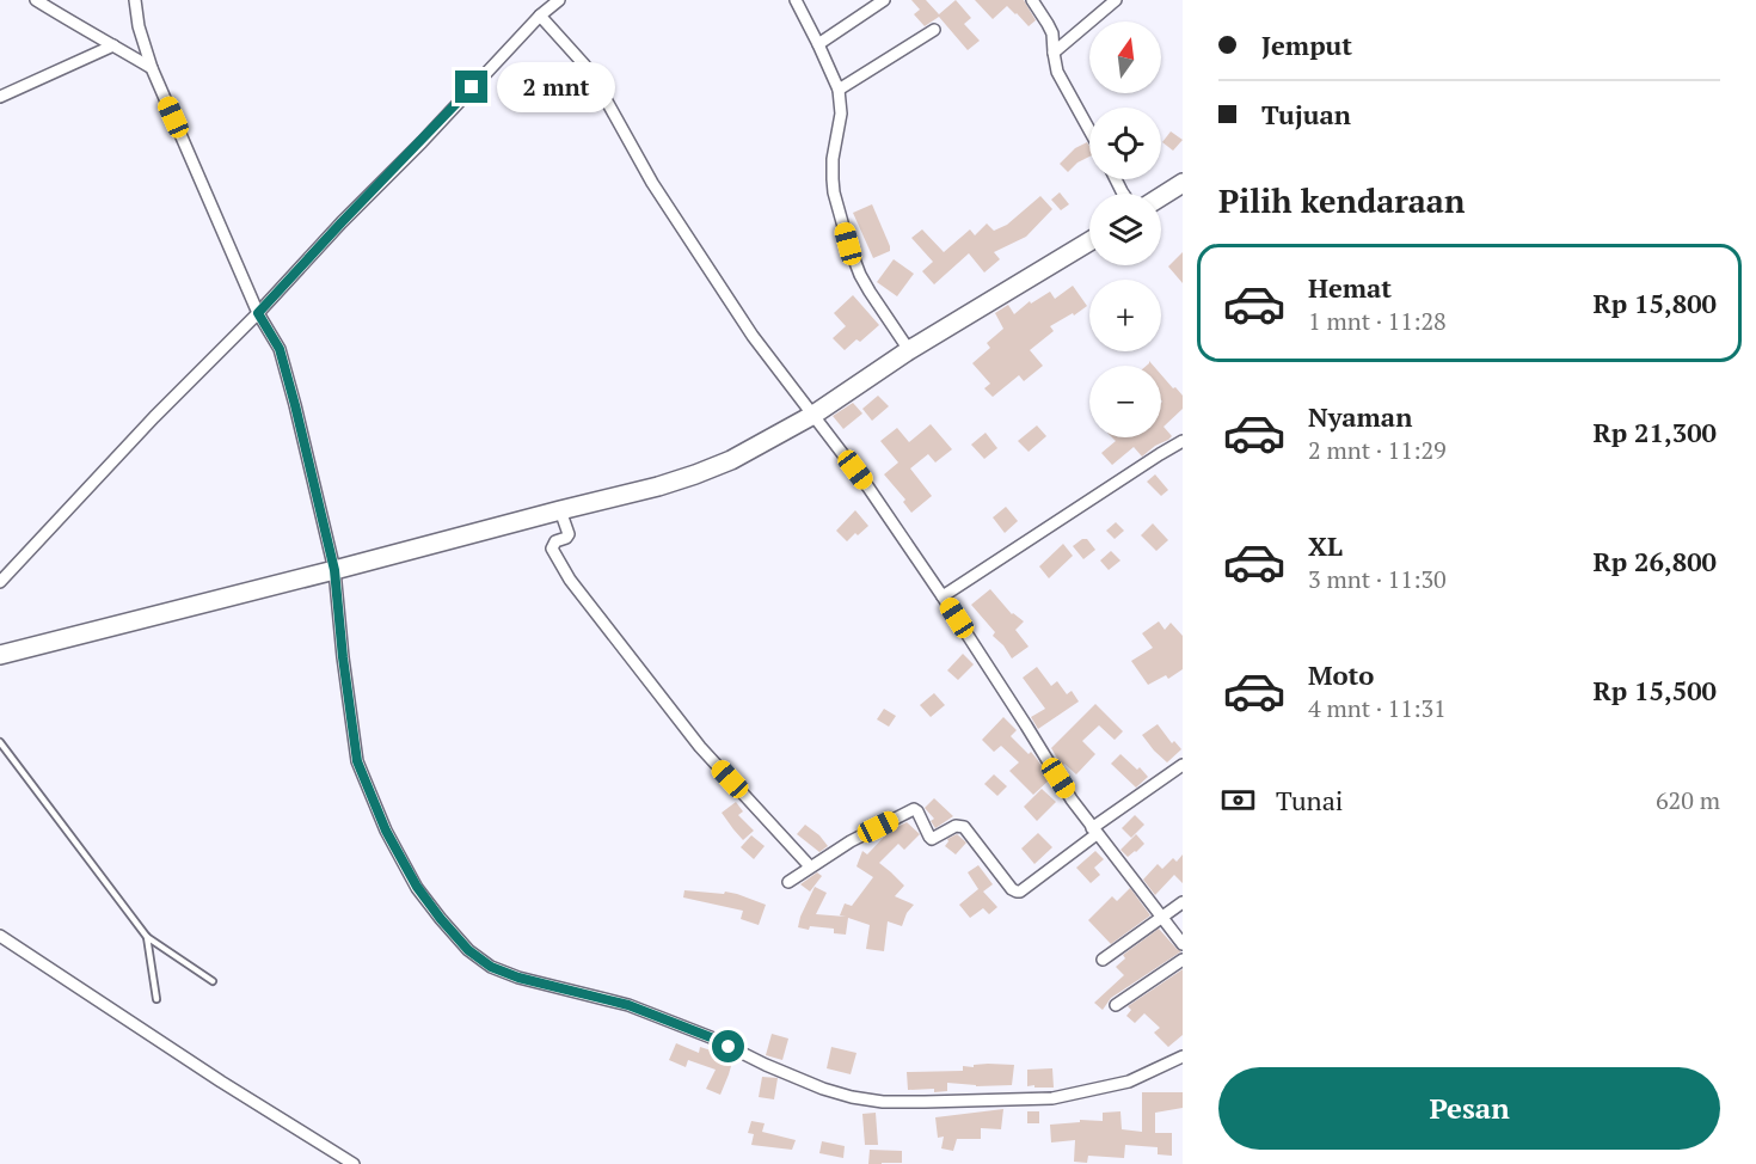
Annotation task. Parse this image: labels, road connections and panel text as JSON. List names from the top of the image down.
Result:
{
  "north": "top",
  "page": {
    "banner": ["Jemput", "Tujuan"],
    "map_buttons": ["+", "−"],
    "bubble": "2 mnt",
    "heading": "Pilih kendaraan",
    "list": [
      {
        "name": "Hemat",
        "note": "1 mnt · 11:28",
        "value": "Rp 15,800"
      },
      {
        "name": "Nyaman",
        "note": "2 mnt · 11:29",
        "value": "Rp 21,300"
      },
      {
        "name": "XL",
        "note": "3 mnt · 11:30",
        "value": "Rp 26,800"
      },
      {
        "name": "Moto",
        "note": "4 mnt · 11:31",
        "value": "Rp 15,500"
      }
    ],
    "pay": ["Tunai", "620 m"],
    "buttons": "Pesan"
  }
}
